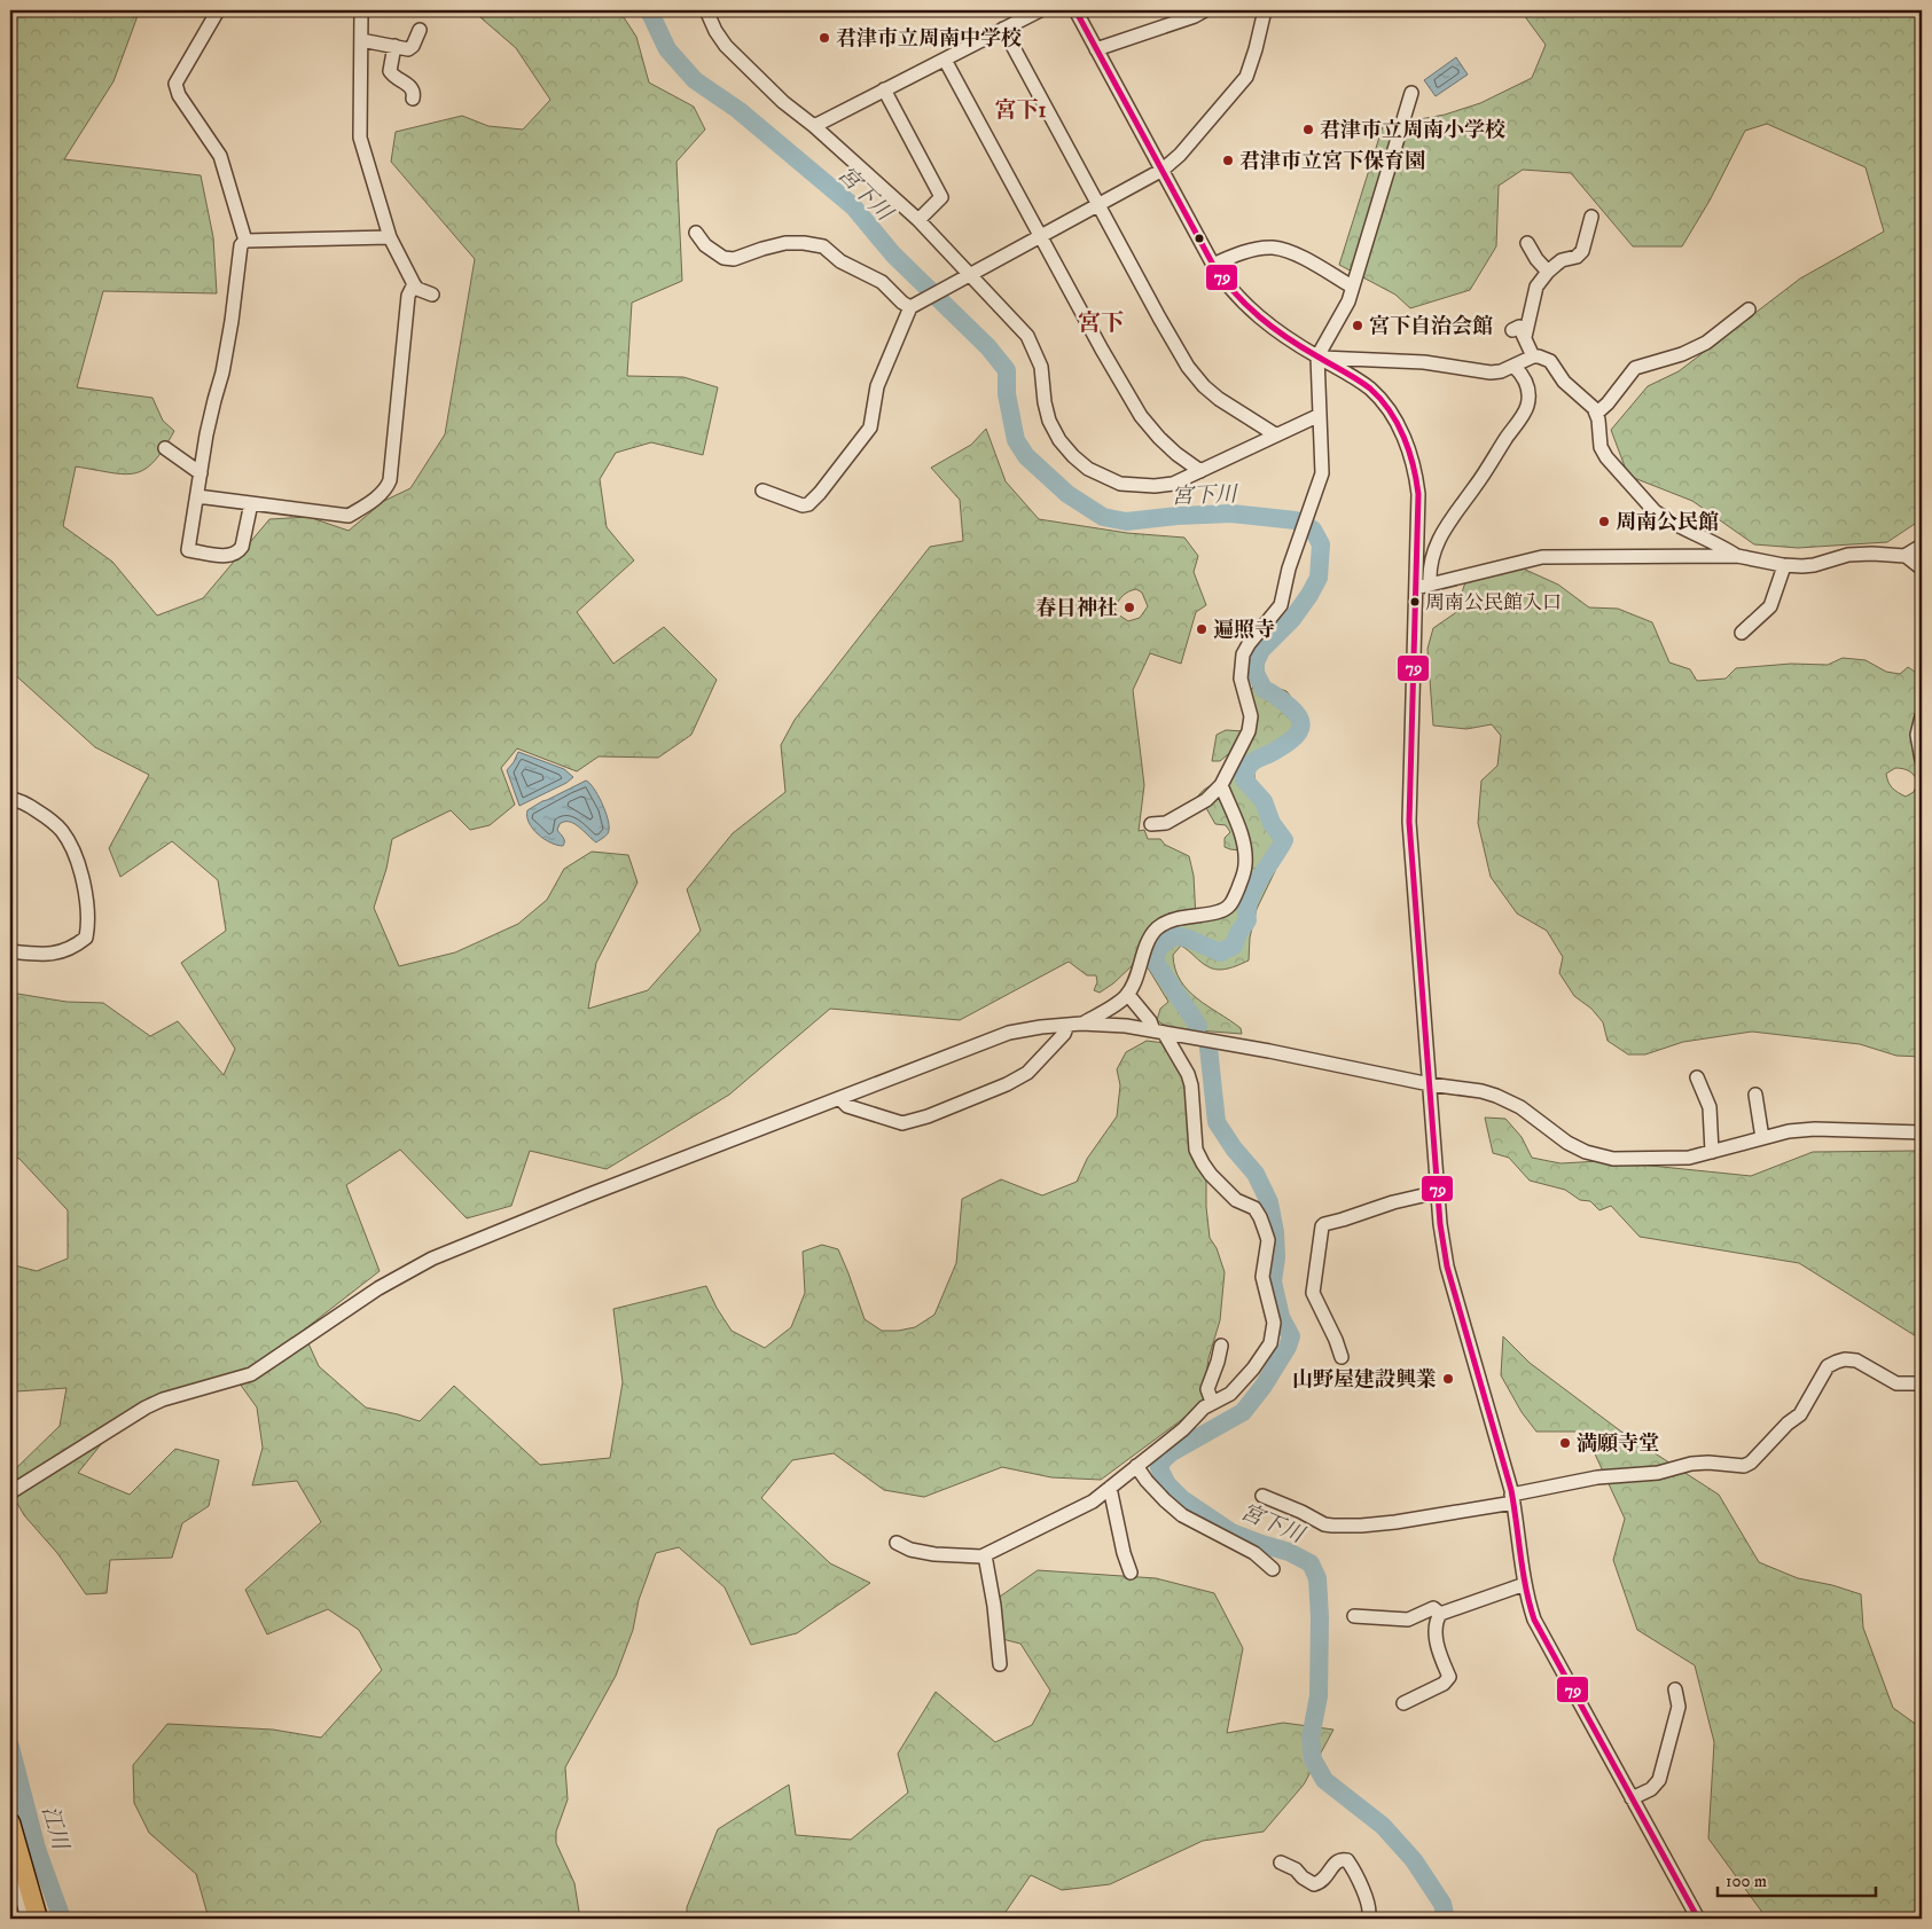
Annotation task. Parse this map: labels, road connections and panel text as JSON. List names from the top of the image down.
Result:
{
  "districts": ["宮下1", "宮下"],
  "water": ["宮下川", "江川"],
  "places": [
    "君津市立周南中学校",
    "君津市立周南小学校",
    "君津市立宮下保育園",
    "宮下自治会館",
    "周南公民館",
    "周南公民館入口",
    "春日神社",
    "遍照寺",
    "山野屋建設興業",
    "満願寺堂"
  ],
  "lines": ["transit line 79"],
  "scale_bar": "100 m"
}
